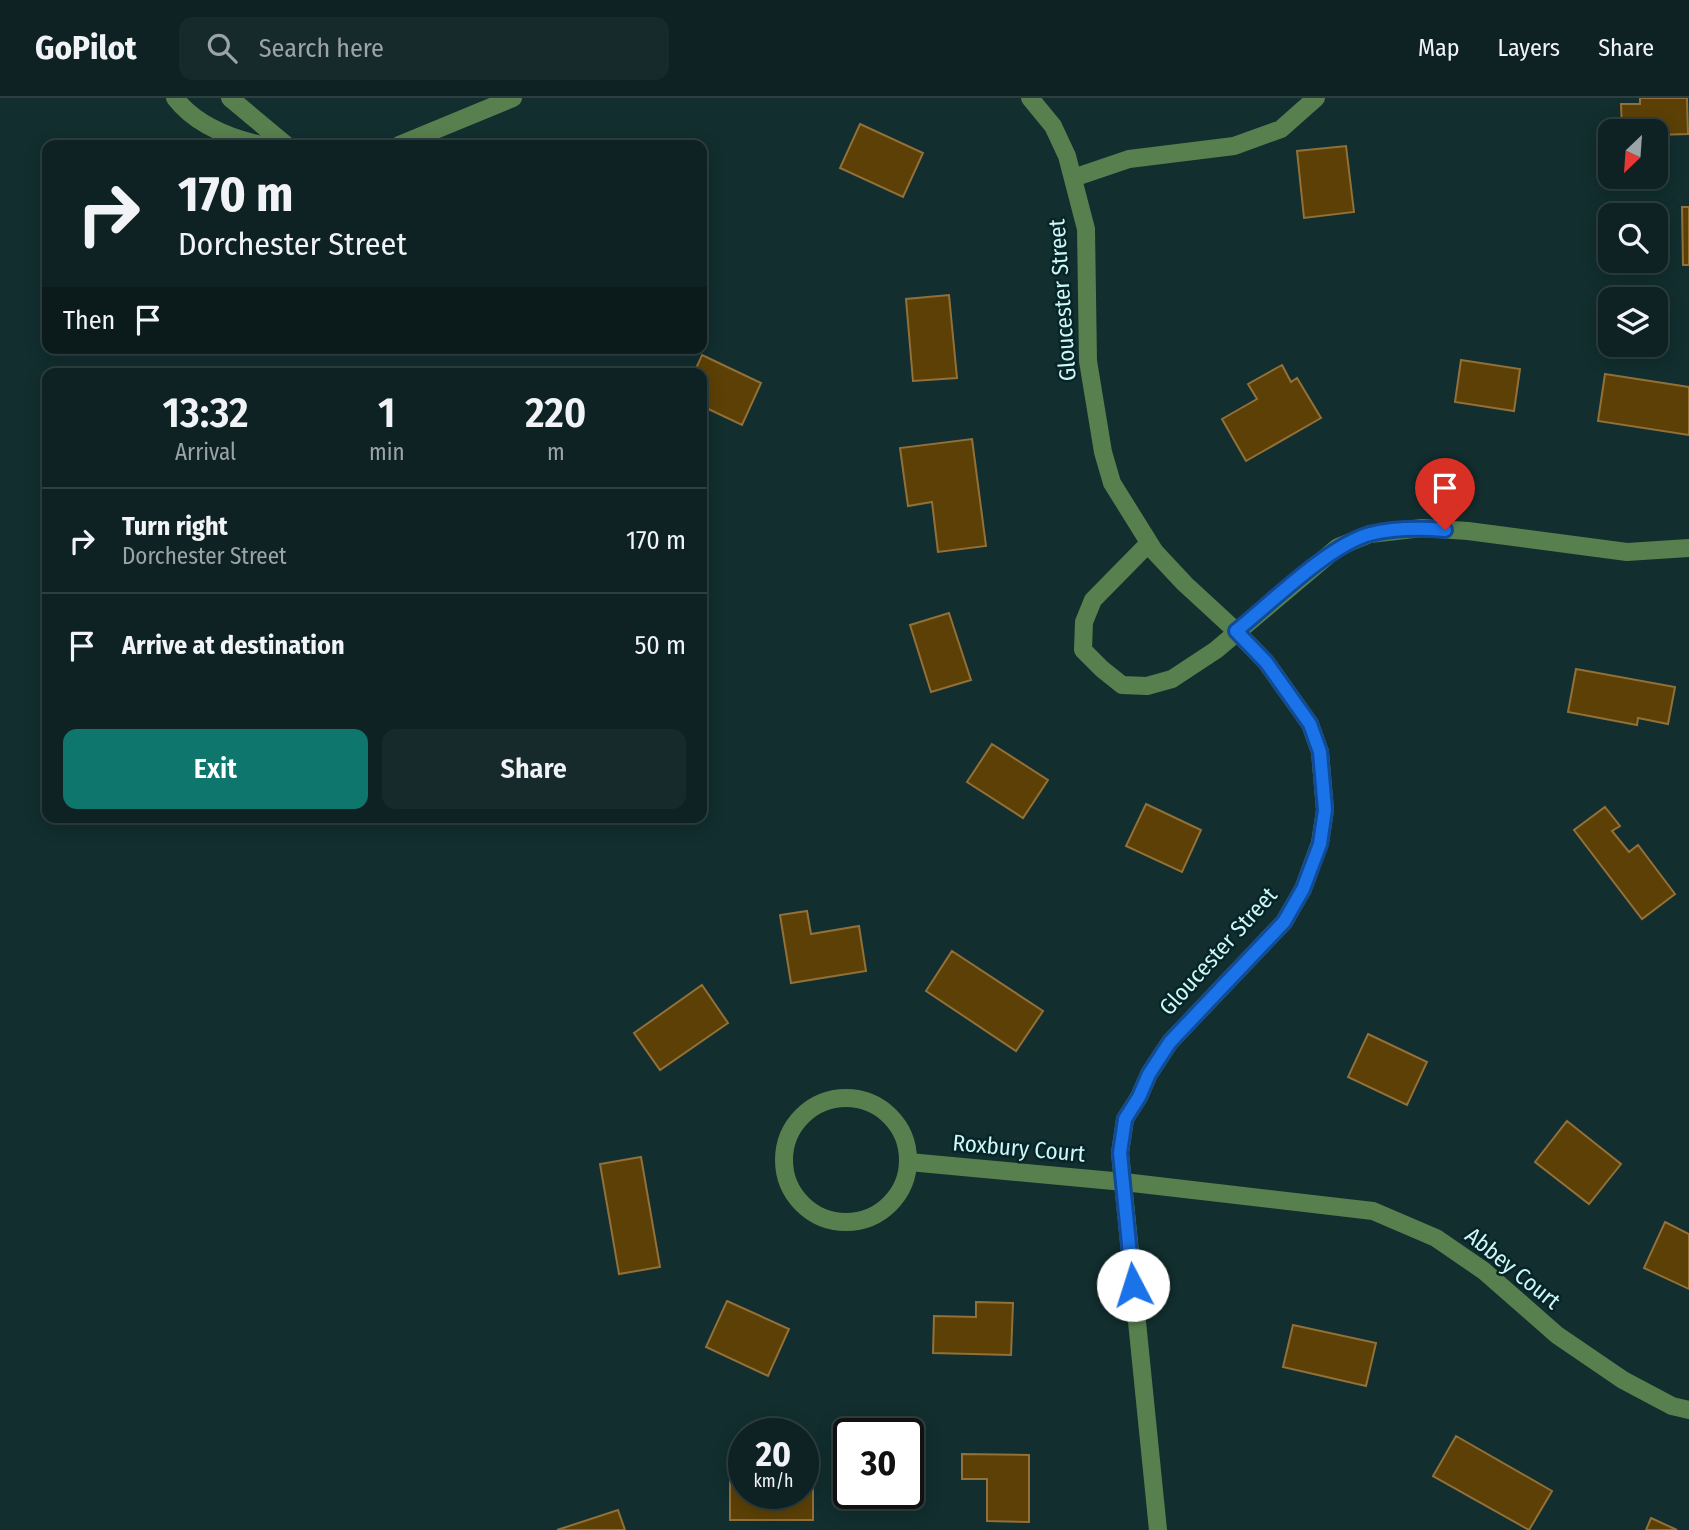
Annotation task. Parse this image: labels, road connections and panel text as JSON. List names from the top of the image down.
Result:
{
  "streets": {
    "street": ["Gloucester Street", "Roxbury Court", "Abbey Court"]
  },
  "crossings": [
    ["Gloucester Street", "Roxbury Court"],
    ["Gloucester Street", "Abbey Court"],
    ["Roxbury Court", "Abbey Court"]
  ],
  "north": "bottom left",
  "page": {
    "header": "GoPilot",
    "search": "Search here",
    "nav": ["Map", "Layers", "Share"],
    "turn": ["170 m", "Dorchester Street"],
    "then": "Then",
    "eta": [
      "13:32",
      "Arrival",
      "1",
      "min",
      "220",
      "m"
    ],
    "list": [
      {
        "name": "Turn right",
        "note": "Dorchester Street",
        "value": "170 m"
      },
      {
        "name": "Arrive at destination",
        "value": "50 m"
      }
    ],
    "buttons": ["Exit", "Share"],
    "speed": "20 km/h",
    "limit": "30"
  }
}
